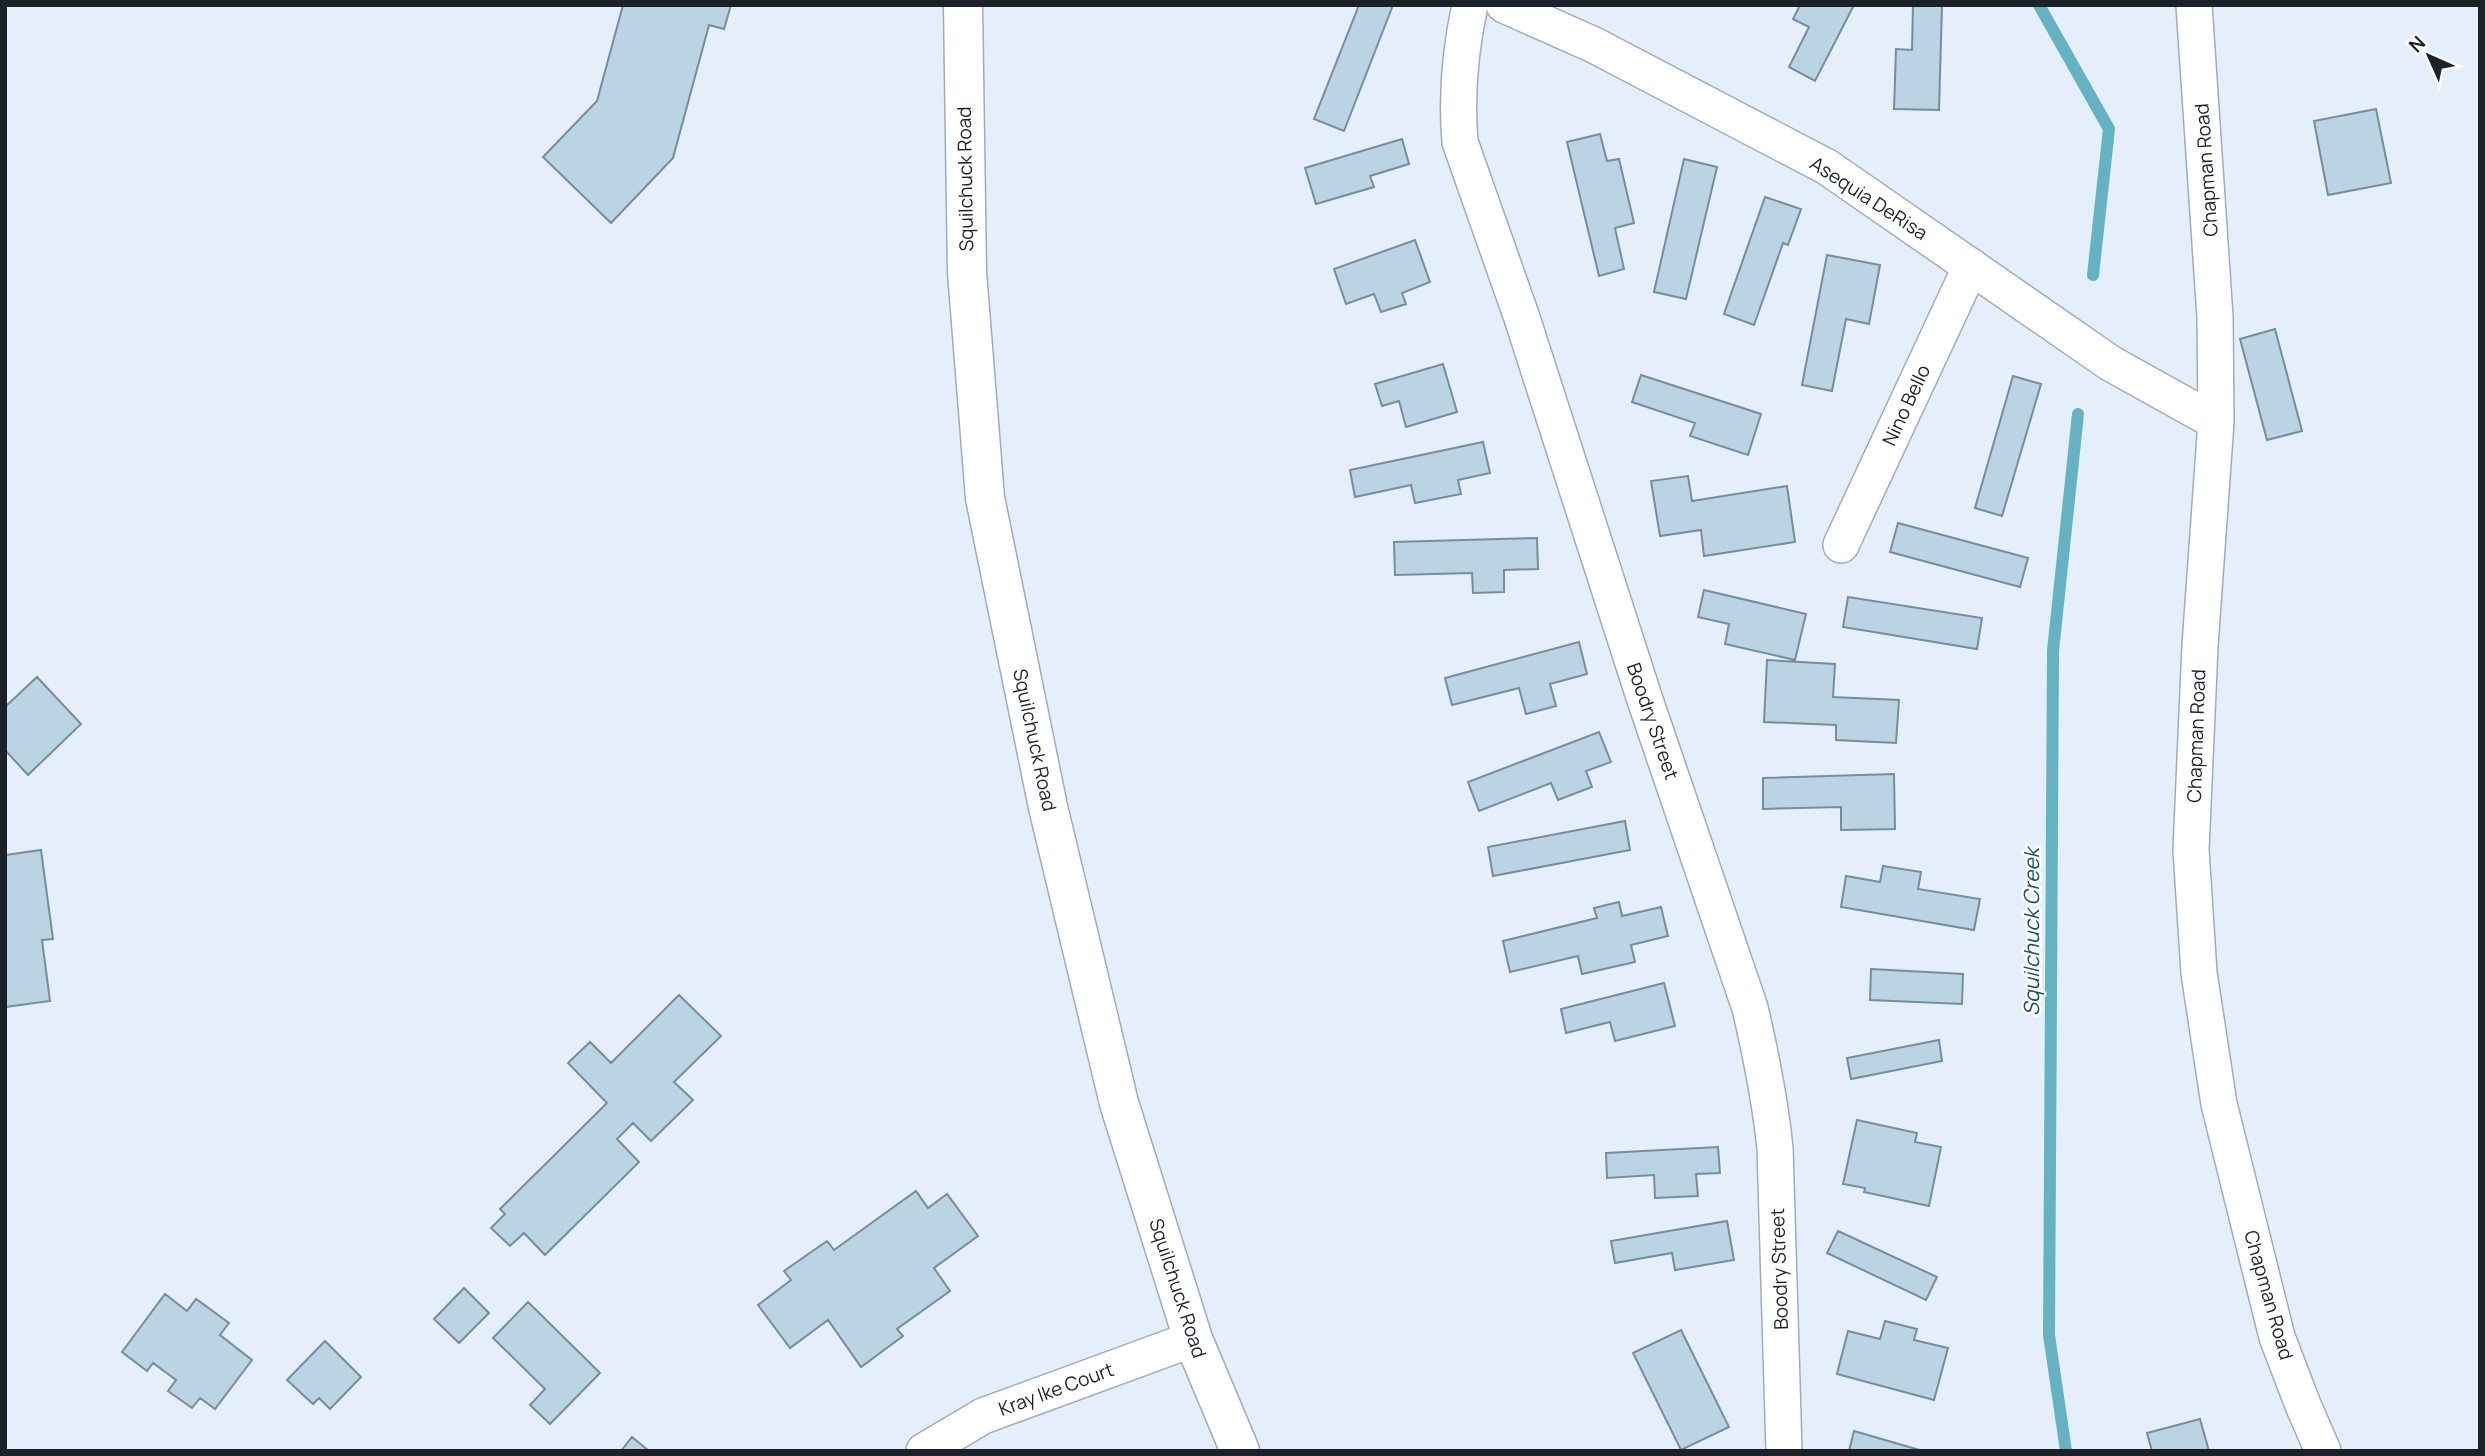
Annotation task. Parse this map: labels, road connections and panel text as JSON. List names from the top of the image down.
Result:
{
  "streets": {
    "main road": ["Squilchuck Road"],
    "street": [
      "Chapman Road",
      "Asequia DeRisa",
      "Nino Bello",
      "Boodry Street",
      "Kray Ike Court"
    ]
  },
  "crossings": [
    ["Chapman Road", "Asequia DeRisa"],
    ["Squilchuck Road", "Kray Ike Court"],
    ["Asequia DeRisa", "Nino Bello"]
  ],
  "water": ["Squilchuck Creek"],
  "north": "top left"
}
